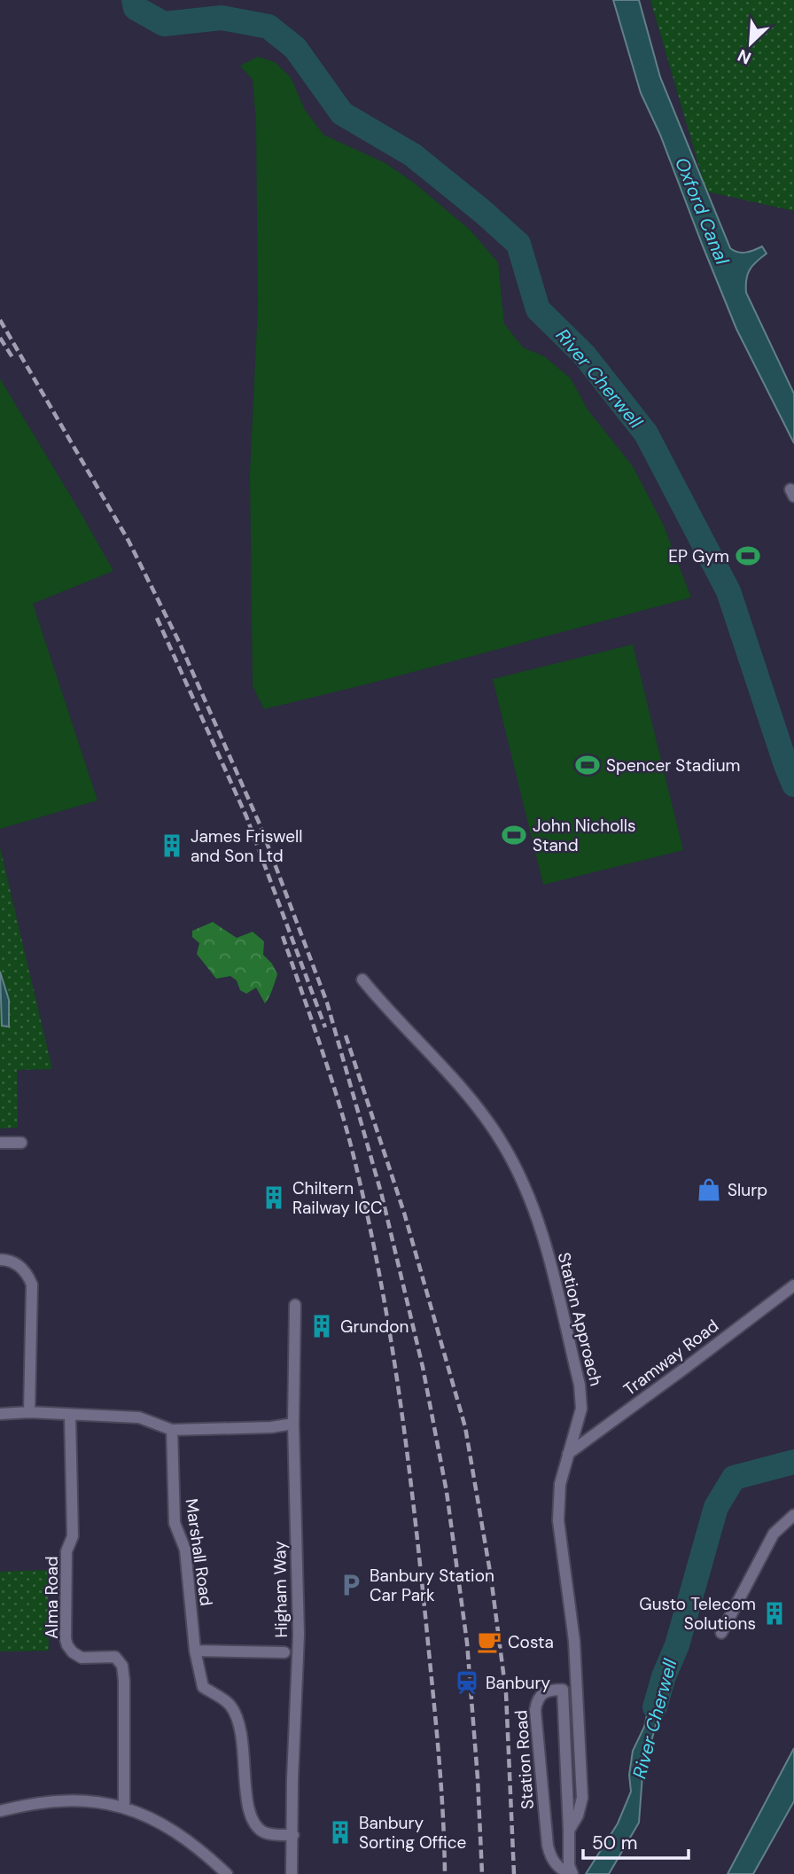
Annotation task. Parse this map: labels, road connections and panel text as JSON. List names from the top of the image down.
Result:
{
  "streets": {
    "street": [
      "Station Approach",
      "Tramway Road",
      "Marshall Road",
      "Higham Way",
      "Alma Road",
      "Station Road"
    ]
  },
  "crossings": [
    ["Station Approach", "Tramway Road"],
    ["Station Approach", "Station Road"],
    ["Marshall Road", "Higham Way"]
  ],
  "water": ["Oxford Canal", "River Cherwell"],
  "places": {
    "sports": ["EP Gym", "Spencer Stadium", "John Nicholls Stand"],
    "building": [
      "James Friswell and Son Ltd",
      "Chiltern Railway ICC",
      "Grundon",
      "Gusto Telecom Solutions",
      "Banbury Sorting Office"
    ],
    "shop": ["Slurp"],
    "parking": ["Banbury Station Car Park"],
    "cafe": ["Costa"],
    "station": ["Banbury"]
  },
  "scale_bar": "50 m",
  "north": "bottom left"
}
